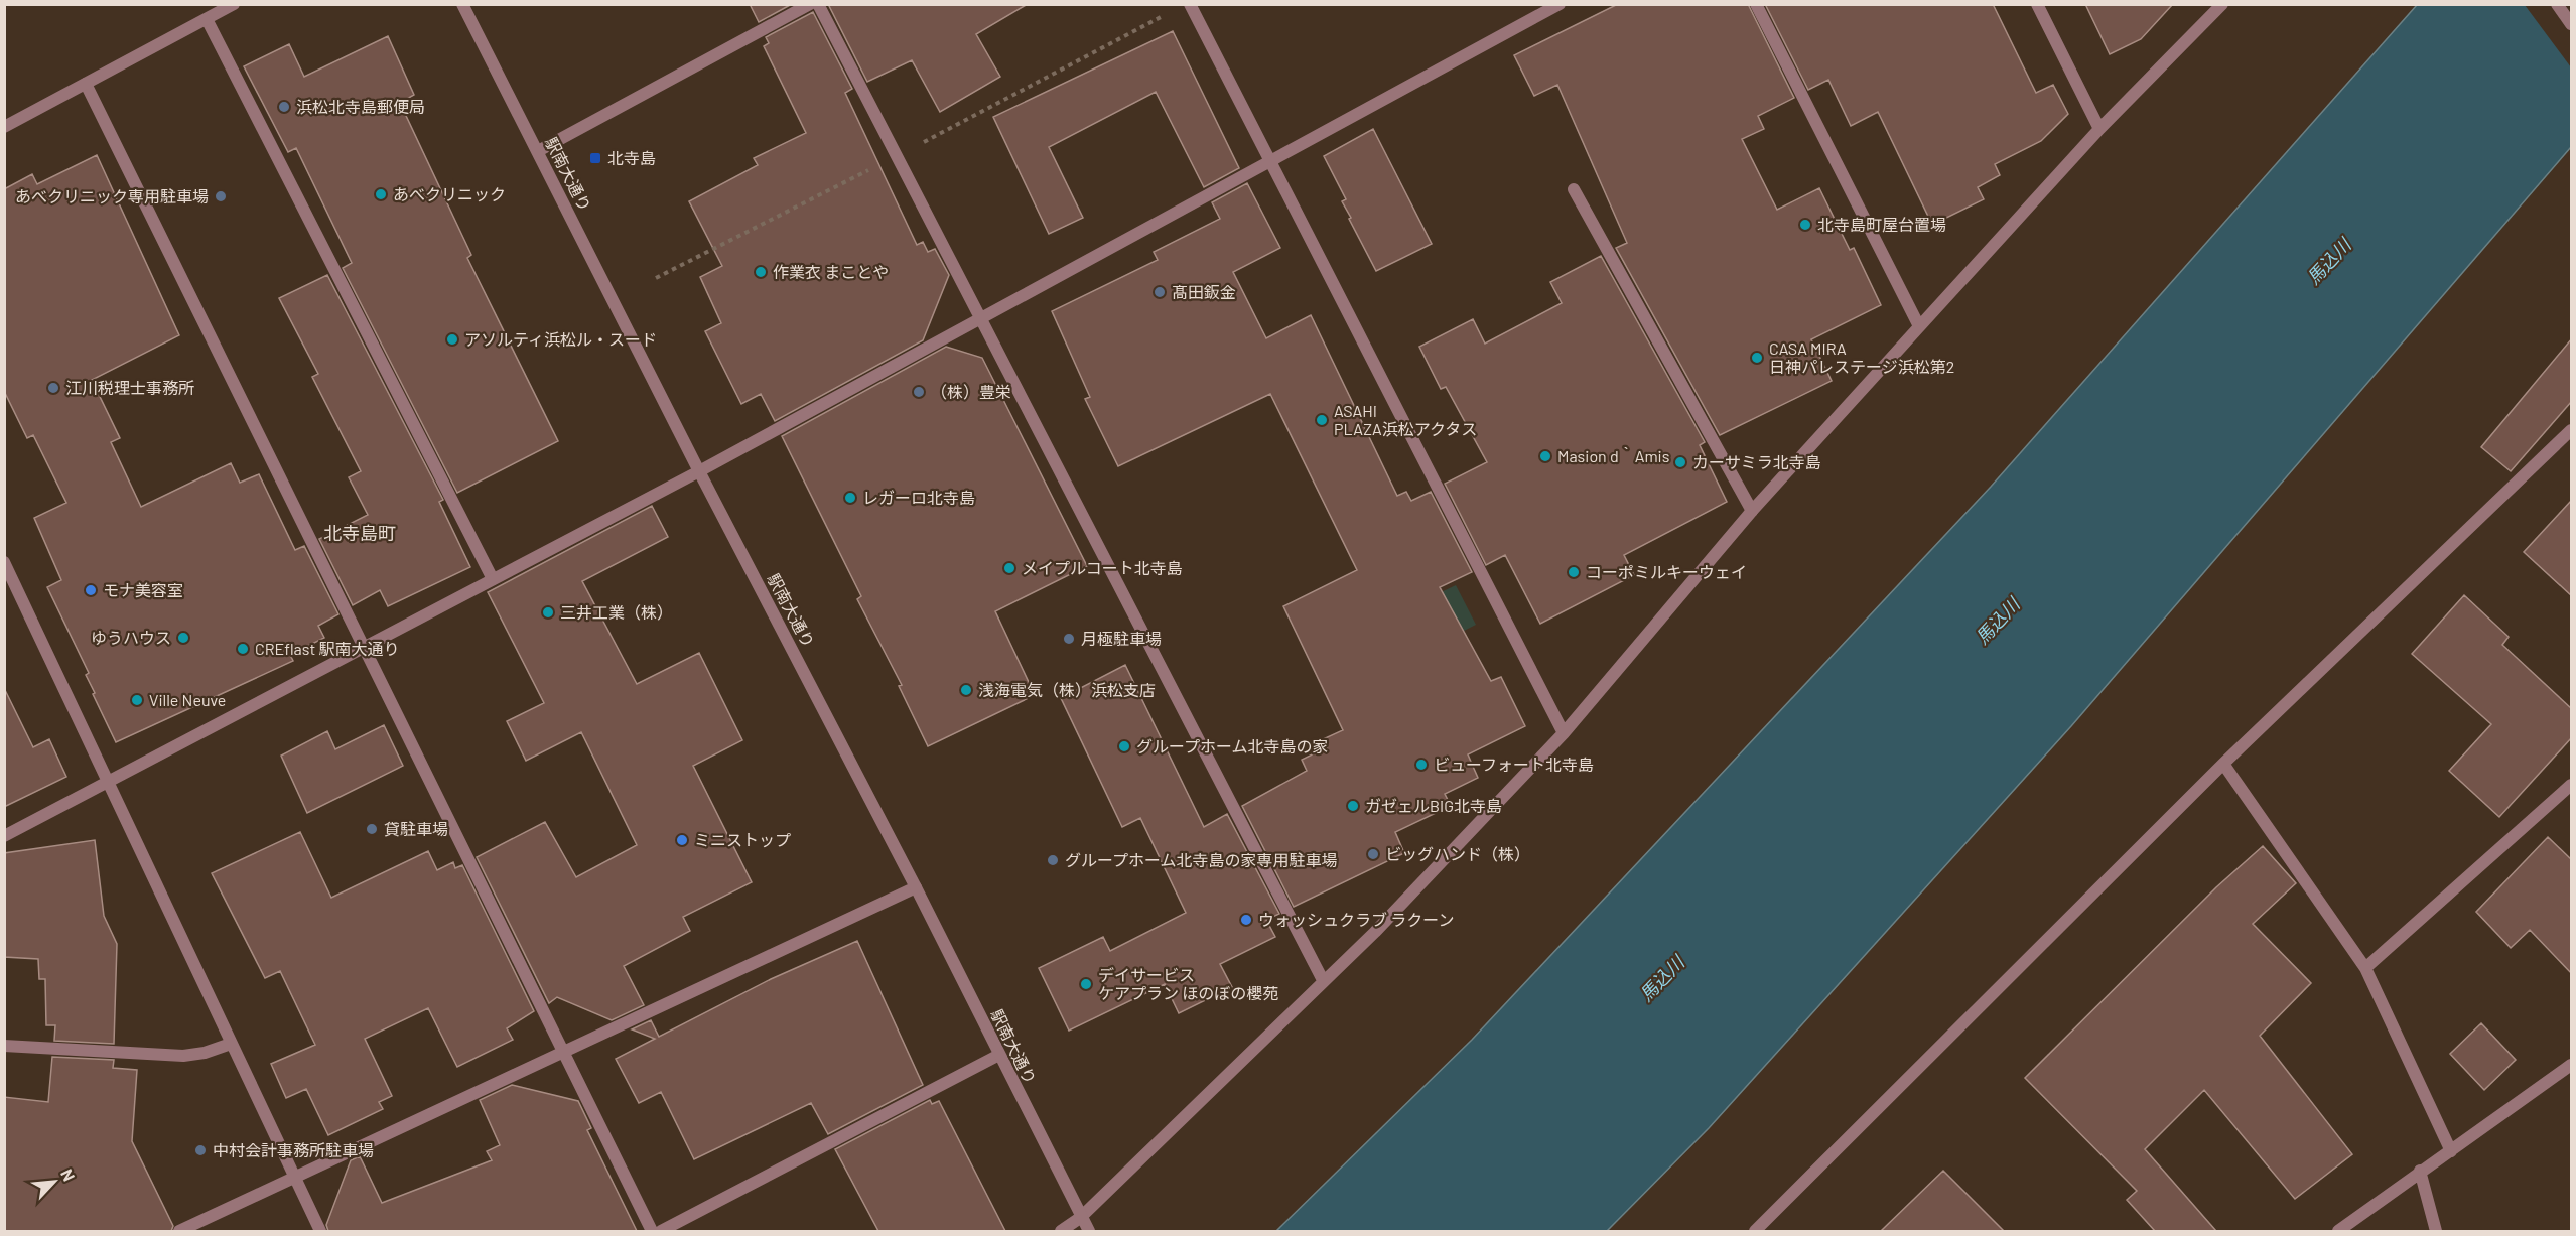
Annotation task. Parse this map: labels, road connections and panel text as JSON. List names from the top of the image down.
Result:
{
  "streets": {
    "street": ["駅南大通り"]
  },
  "districts": ["北寺島町"],
  "water": ["馬込川"],
  "places": {
    "other": [
      "浜松北寺島郵便局",
      "あべクリニック",
      "あべクリニック専用駐車場",
      "北寺島町屋台置場",
      "作業衣 まことや",
      "髙田鈑金",
      "アソルティ浜松ル・スード",
      "CASA MIRA 日神パレステージ浜松第2",
      "江川税理士事務所",
      "（株）豊栄",
      "ASAHI PLAZA浜松アクタス",
      "Masion d｀Amis",
      "カーサミラ北寺島",
      "レガーロ北寺島",
      "メイプルコート北寺島",
      "コーポミルキーウェイ",
      "モナ美容室",
      "三井工業（株）",
      "ゆうハウス",
      "月極駐車場",
      "CREflast 駅南大通り",
      "浅海電気（株）浜松支店",
      "Ville Neuve",
      "グループホーム北寺島の家",
      "ビューフォート北寺島",
      "ガゼェルBIG北寺島",
      "貸駐車場",
      "ミニストップ",
      "ビッグハンド（株）",
      "グループホーム北寺島の家専用駐車場",
      "ウォッシュクラブ ラクーン",
      "デイサービス ケアプラン ほのぼの櫻苑",
      "中村会計事務所駐車場"
    ],
    "transit": ["北寺島"]
  },
  "north": "top right"
}
